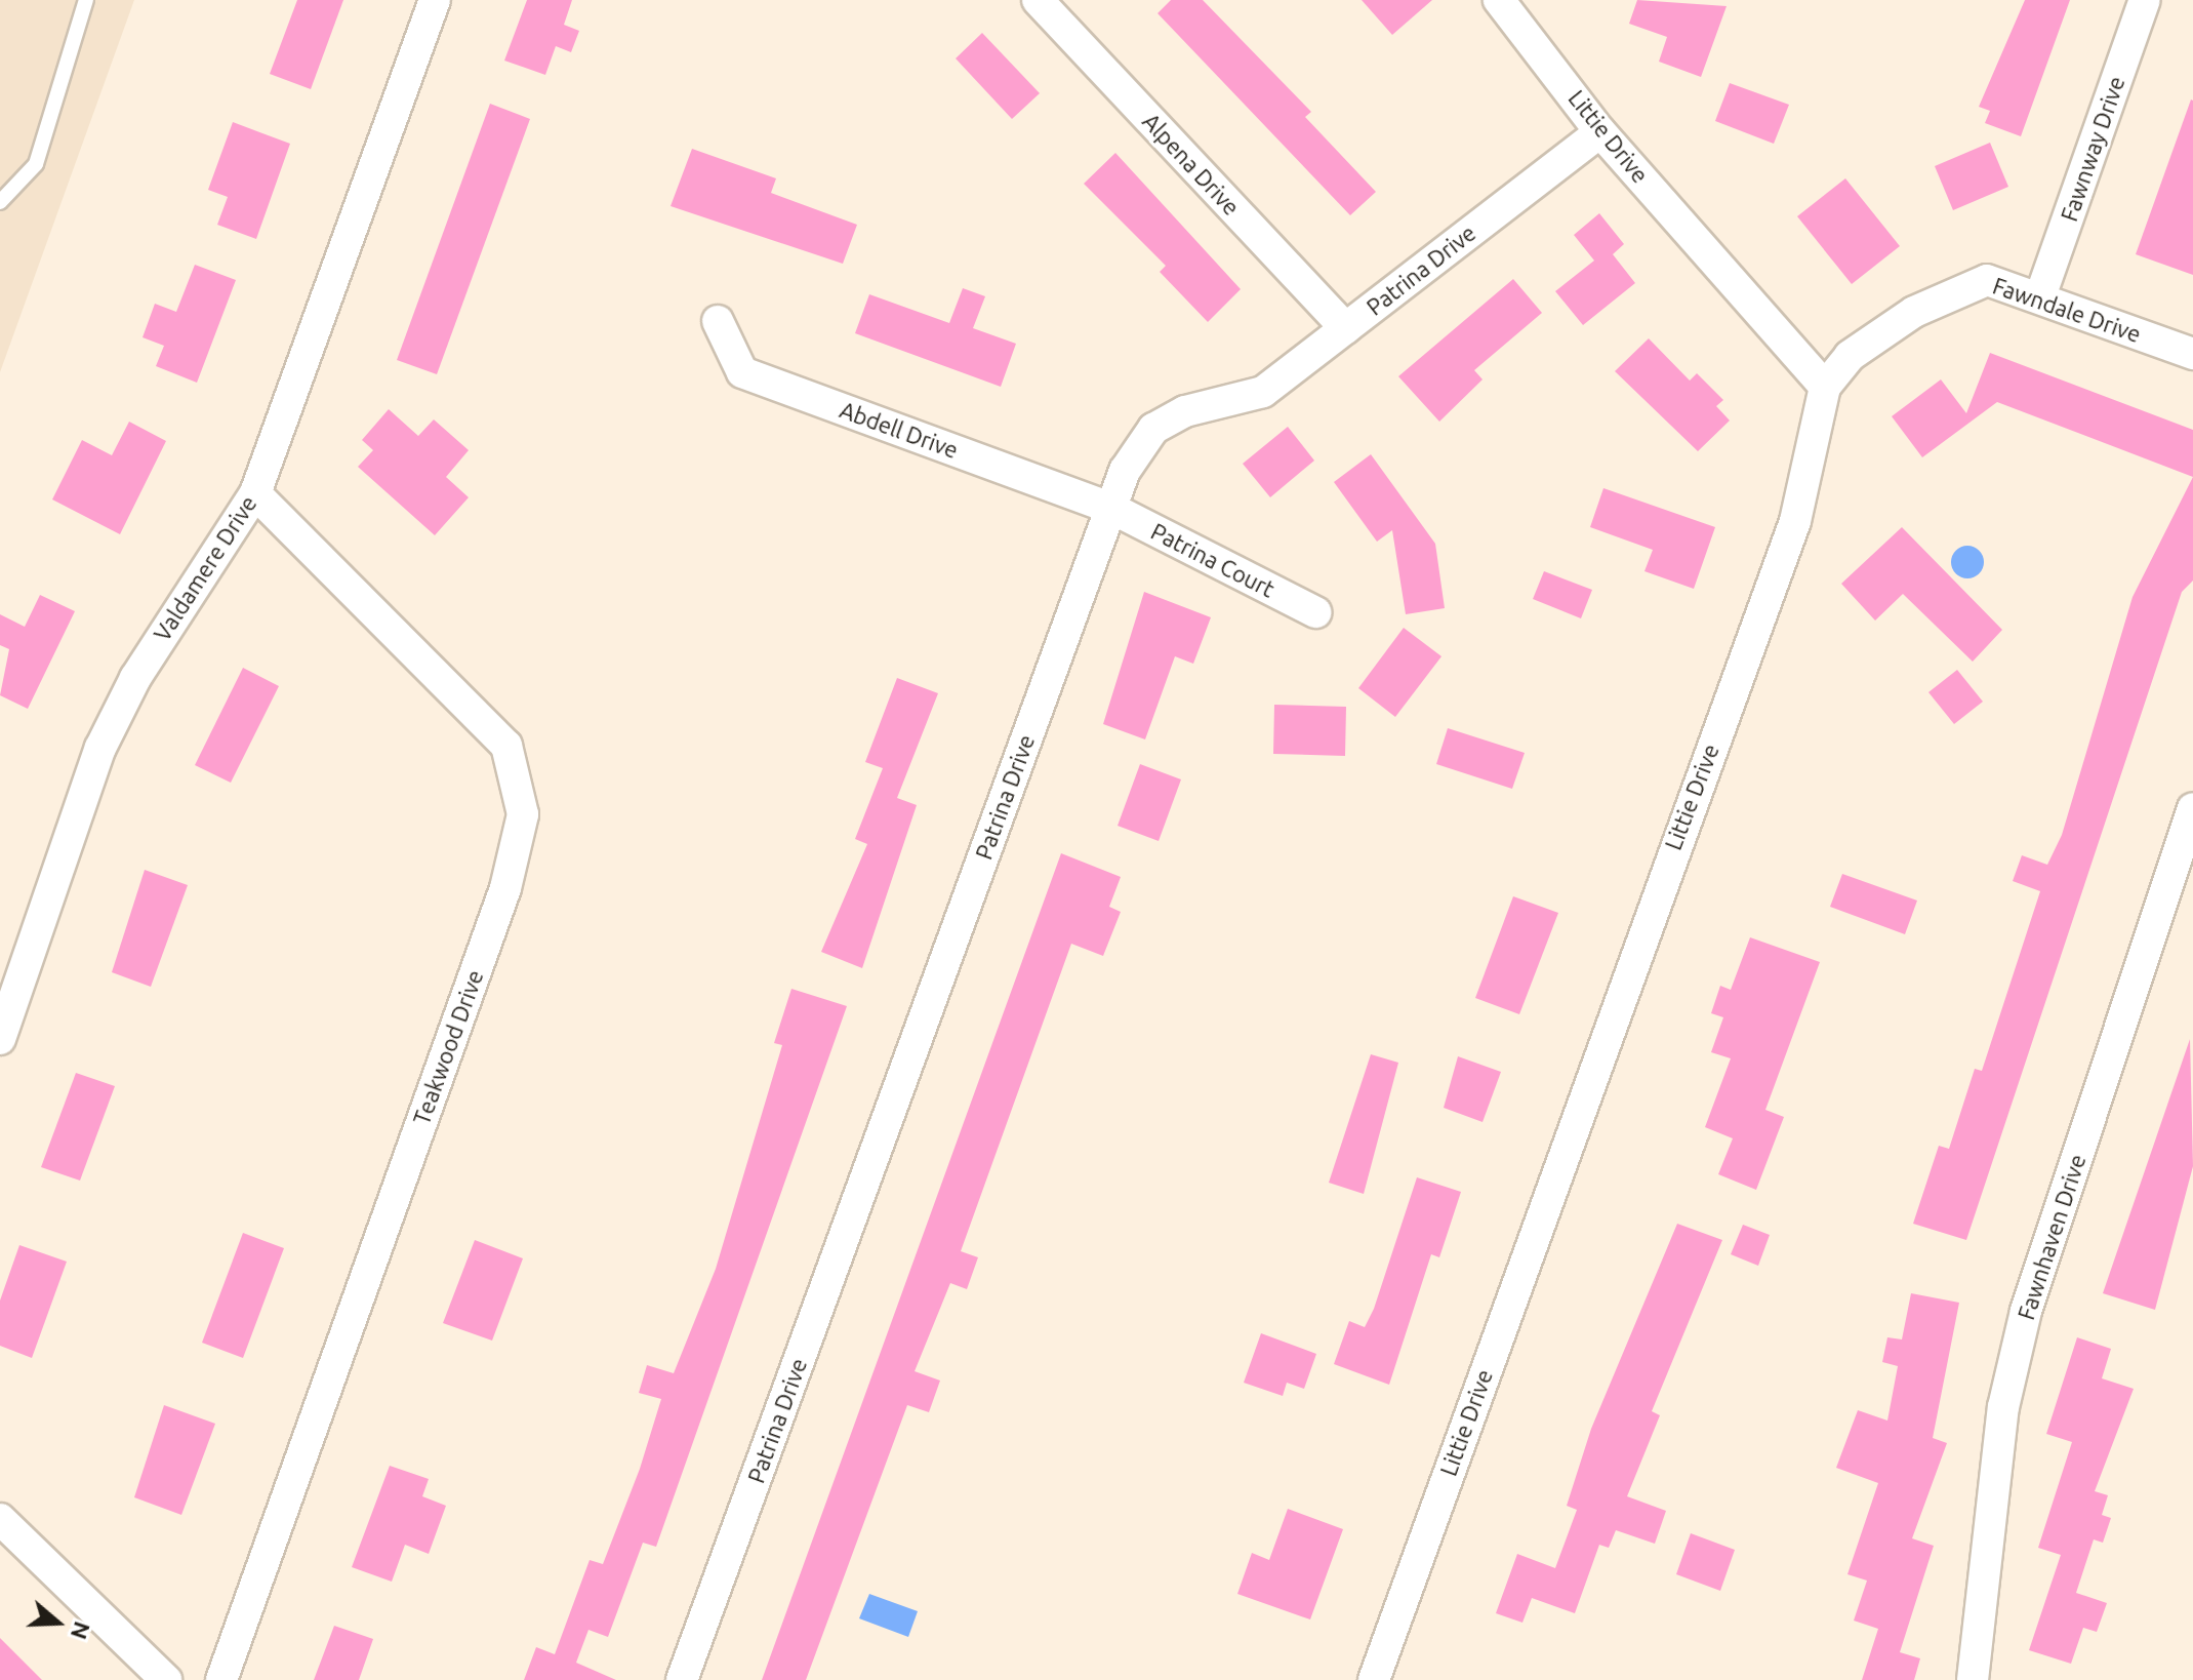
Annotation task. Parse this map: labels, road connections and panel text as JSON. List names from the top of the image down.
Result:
{
  "streets": {
    "street": [
      "Littie Drive",
      "Fawnway Drive",
      "Alpena Drive",
      "Patrina Drive",
      "Fawndale Drive",
      "Abdell Drive",
      "Patrina Court",
      "Valdamere Drive",
      "Teakwood Drive",
      "Fawnhaven Drive"
    ]
  },
  "crossings": [
    ["Littie Drive", "Patrina Drive"],
    ["Littie Drive", "Fawndale Drive"],
    ["Fawnway Drive", "Fawndale Drive"],
    ["Alpena Drive", "Patrina Drive"],
    ["Patrina Drive", "Abdell Drive"],
    ["Patrina Drive", "Patrina Court"],
    ["Abdell Drive", "Patrina Court"],
    ["Valdamere Drive", "Teakwood Drive"]
  ],
  "north": "right"
}
